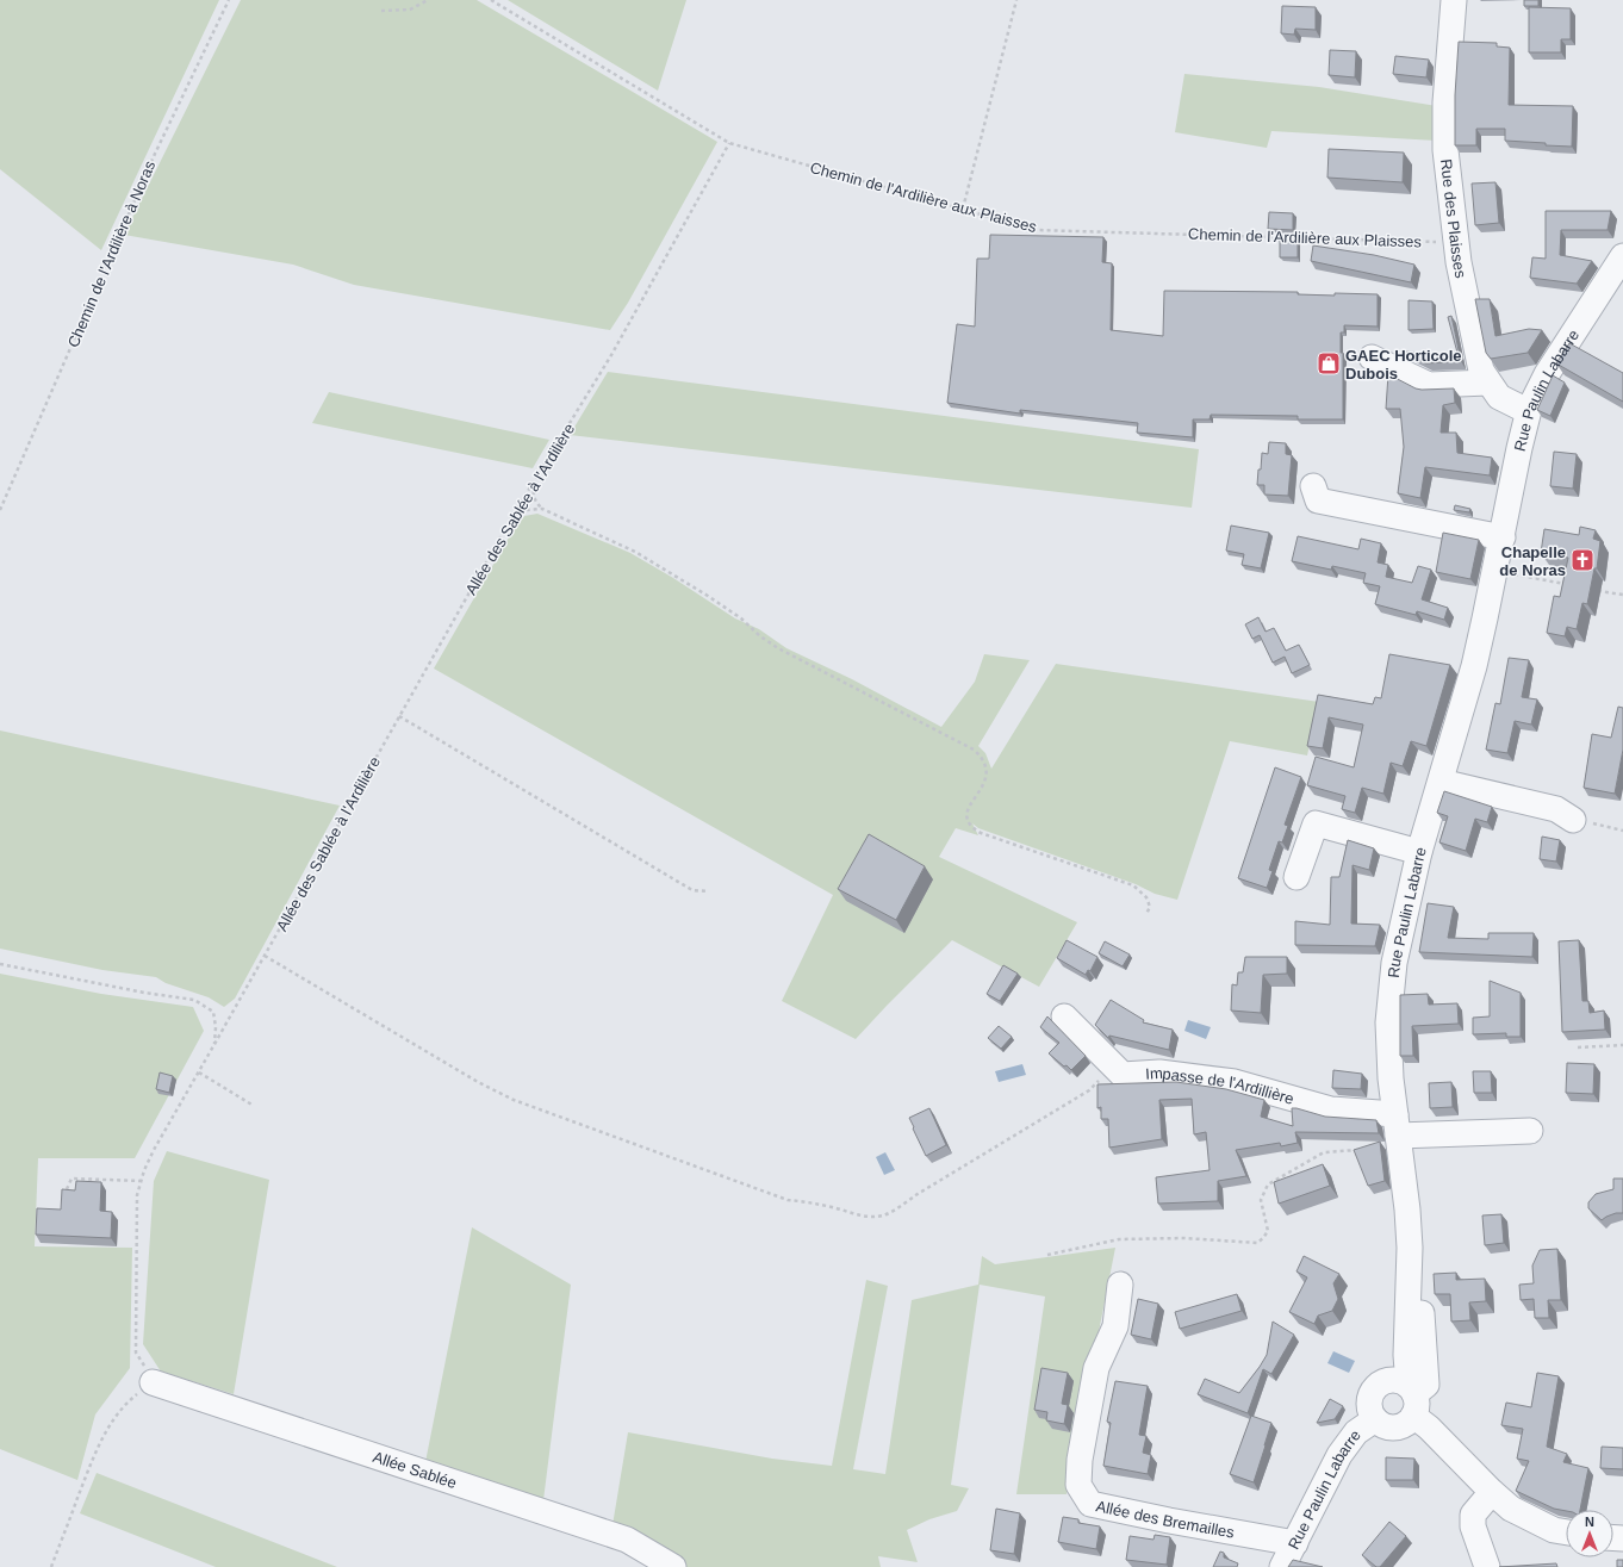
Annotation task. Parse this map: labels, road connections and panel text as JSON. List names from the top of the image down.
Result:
{
  "streets": {
    "street": [
      "Rue des Plaisses",
      "Rue Paulin Labarre",
      "Impasse de l'Ardillière",
      "Allée Sablée",
      "Allée des Bremailles"
    ],
    "path": ["Chemin de l'Ardilière aux Plaisses", "Chemin de l'Ardilière à Noras", "Allée des Sablée à l'Ardilière"]
  },
  "crossings": [
    ["Chemin de l'Ardilière aux Plaisses", "Rue des Plaisses"],
    ["Chemin de l'Ardilière aux Plaisses", "Allée des Sablée à l'Ardilière"],
    ["Rue des Plaisses", "Rue Paulin Labarre"],
    ["Rue Paulin Labarre", "Impasse de l'Ardillière"],
    ["Rue Paulin Labarre", "Allée des Bremailles"],
    ["Allée des Sablée à l'Ardilière", "Allée Sablée"]
  ],
  "places": {
    "shop": ["GAEC Horticole Dubois"],
    "church": ["Chapelle de Noras"]
  },
  "north": "top"
}
